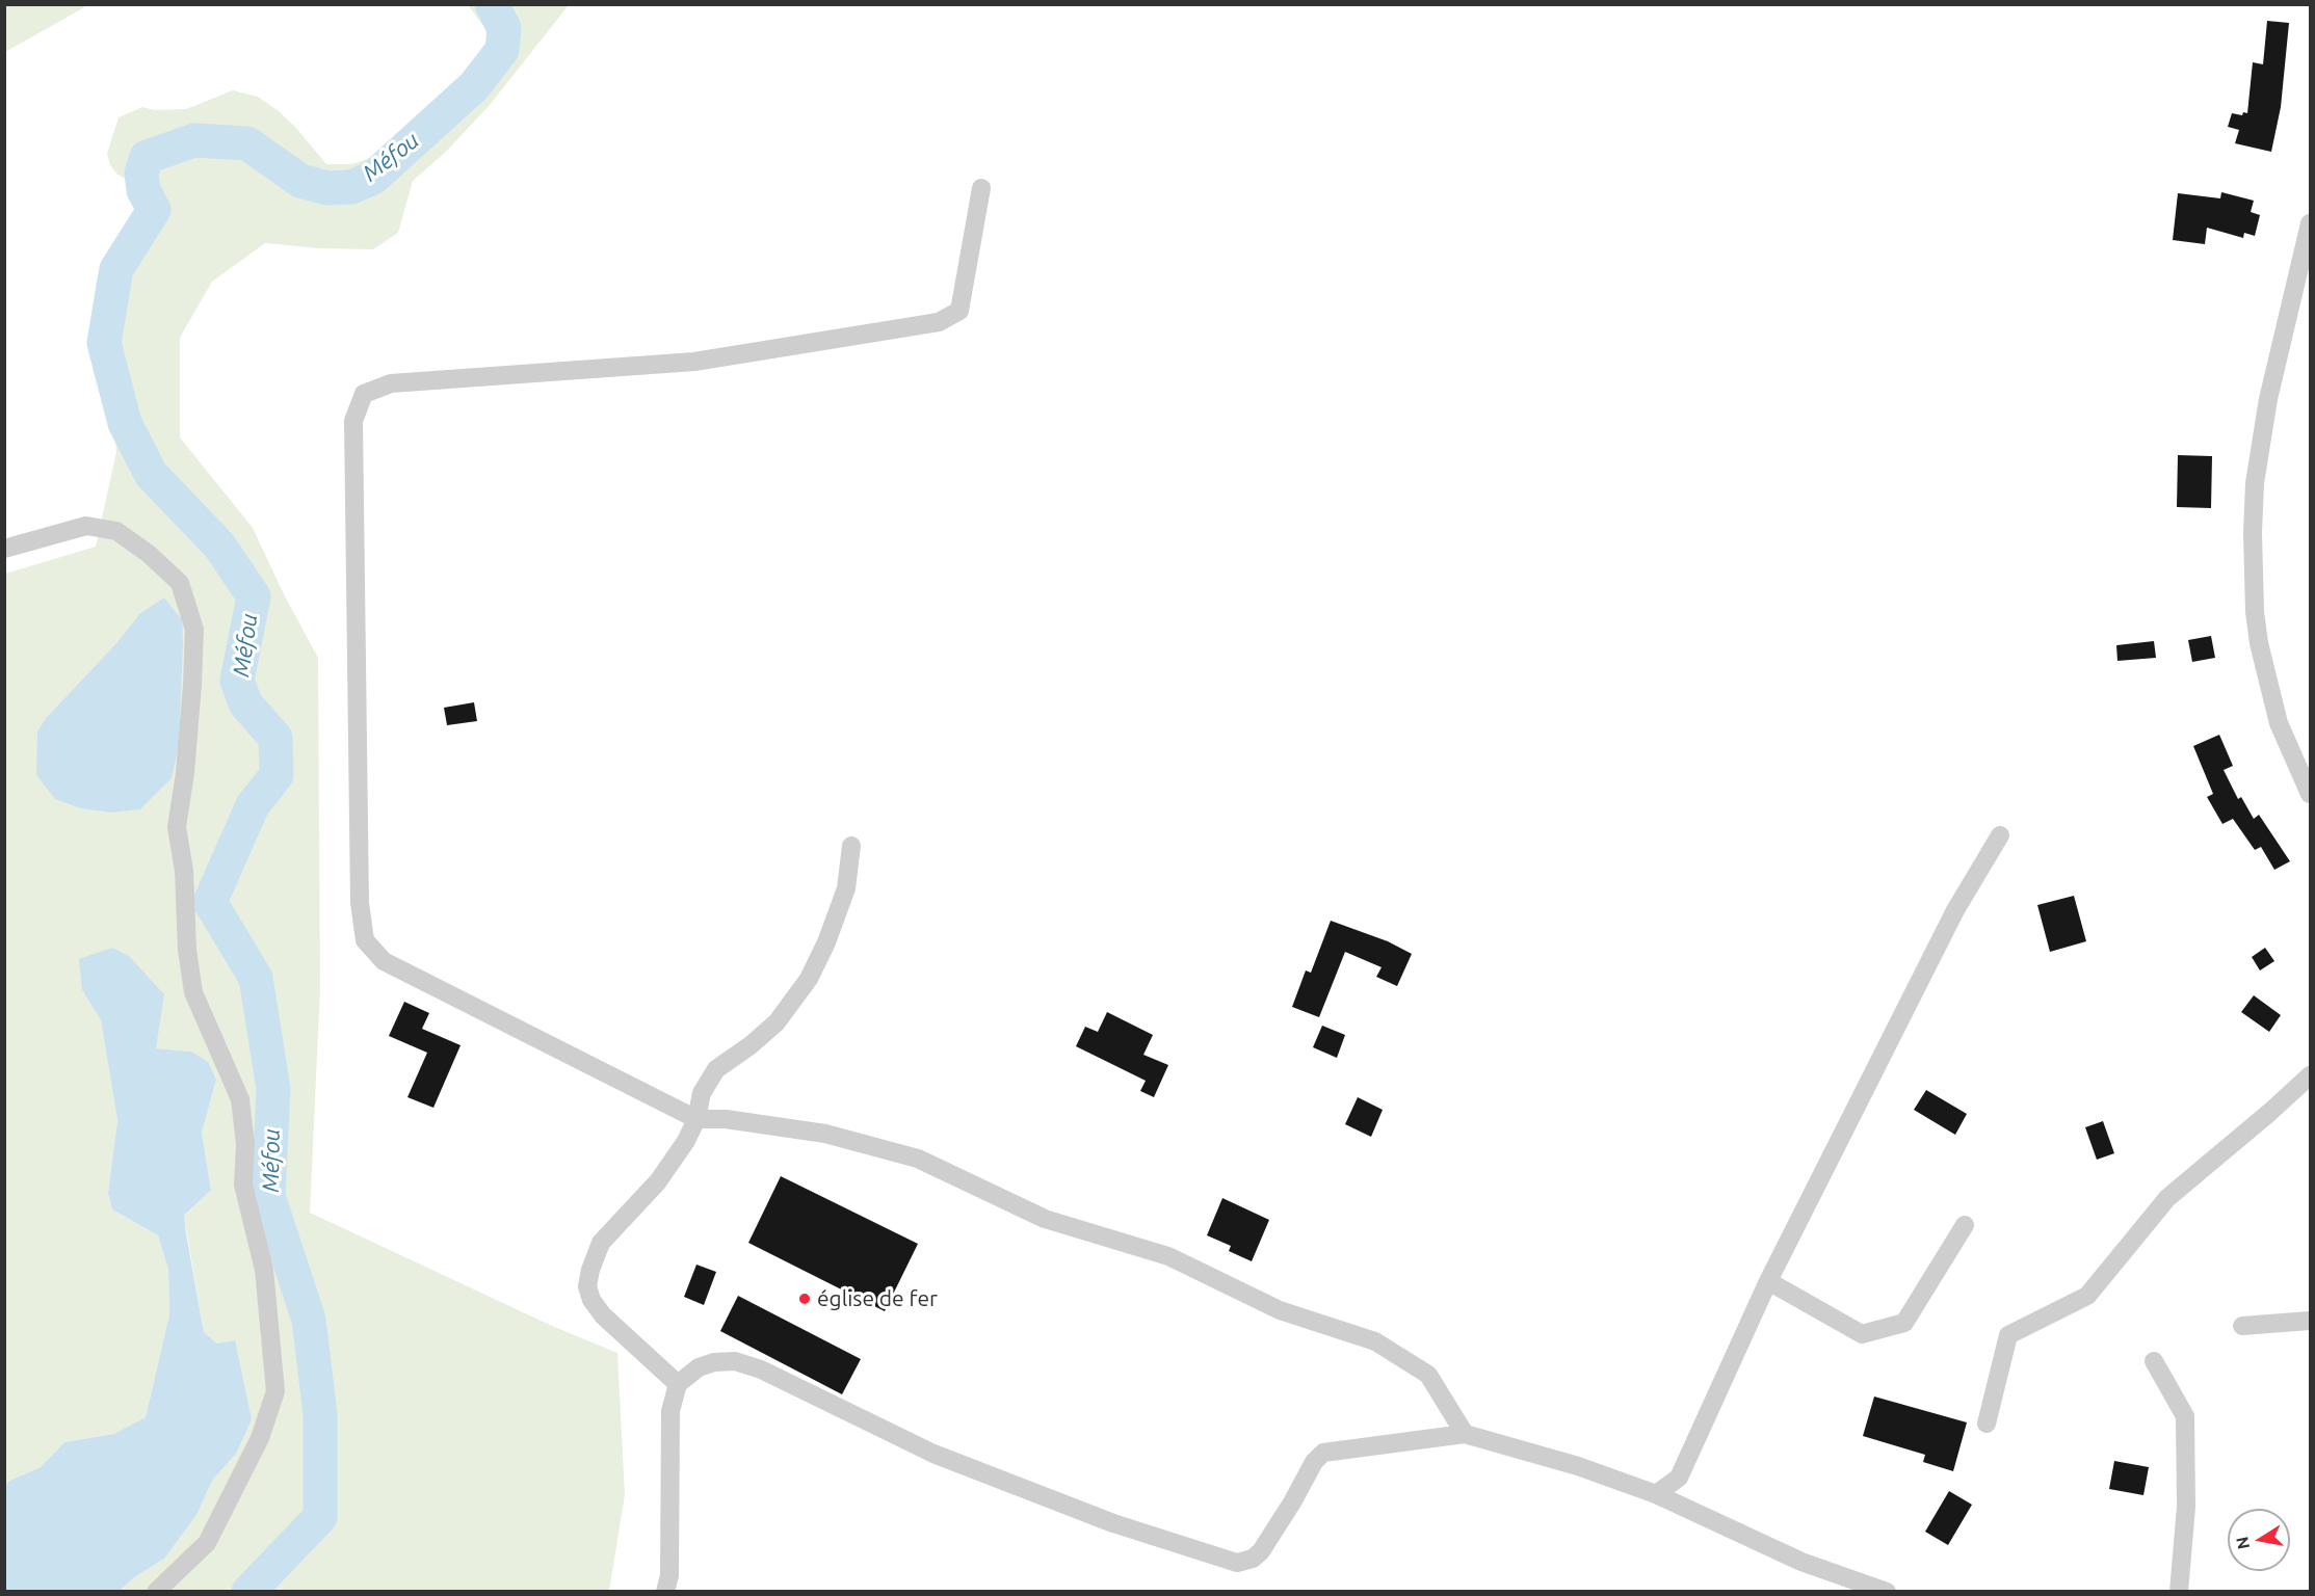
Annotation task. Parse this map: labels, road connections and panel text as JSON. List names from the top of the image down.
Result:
{
  "water": ["Méfou"],
  "places": ["église de fer"],
  "north": "left"
}
